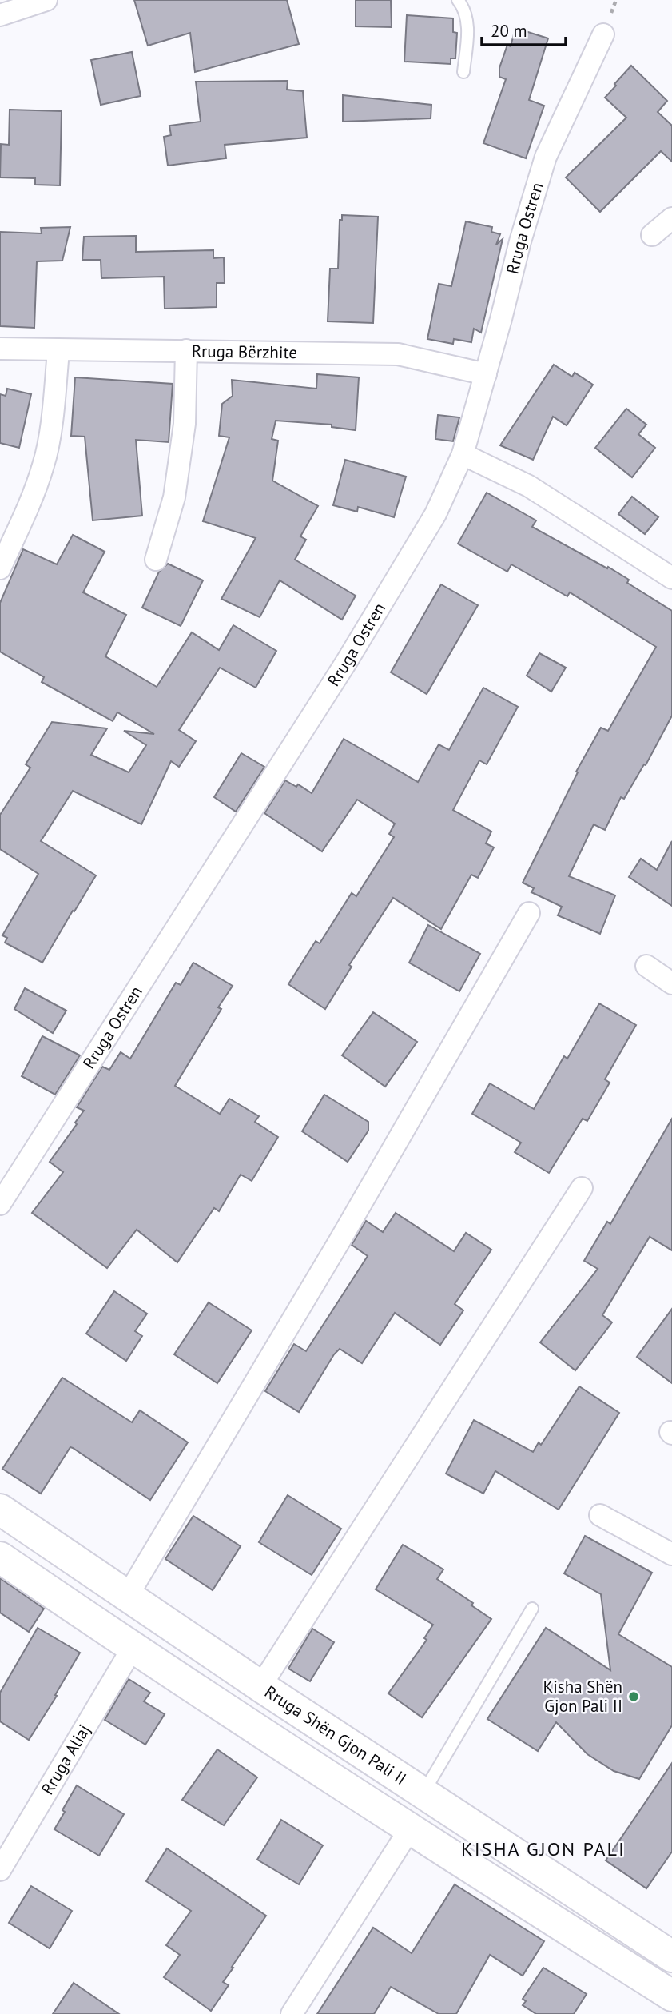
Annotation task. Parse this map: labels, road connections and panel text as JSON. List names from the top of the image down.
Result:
{
  "streets": {
    "street": [
      "Rruga Ostren",
      "Rruga Bërzhite",
      "Rruga Shën Gjon Pali II",
      "Rruga Aliaj"
    ]
  },
  "crossings": [
    ["Rruga Ostren", "Rruga Bërzhite"]
  ],
  "districts": ["KISHA GJON PALI"],
  "places": ["Kisha Shën Gjon Pali II"],
  "scale_bar": "20 m"
}
